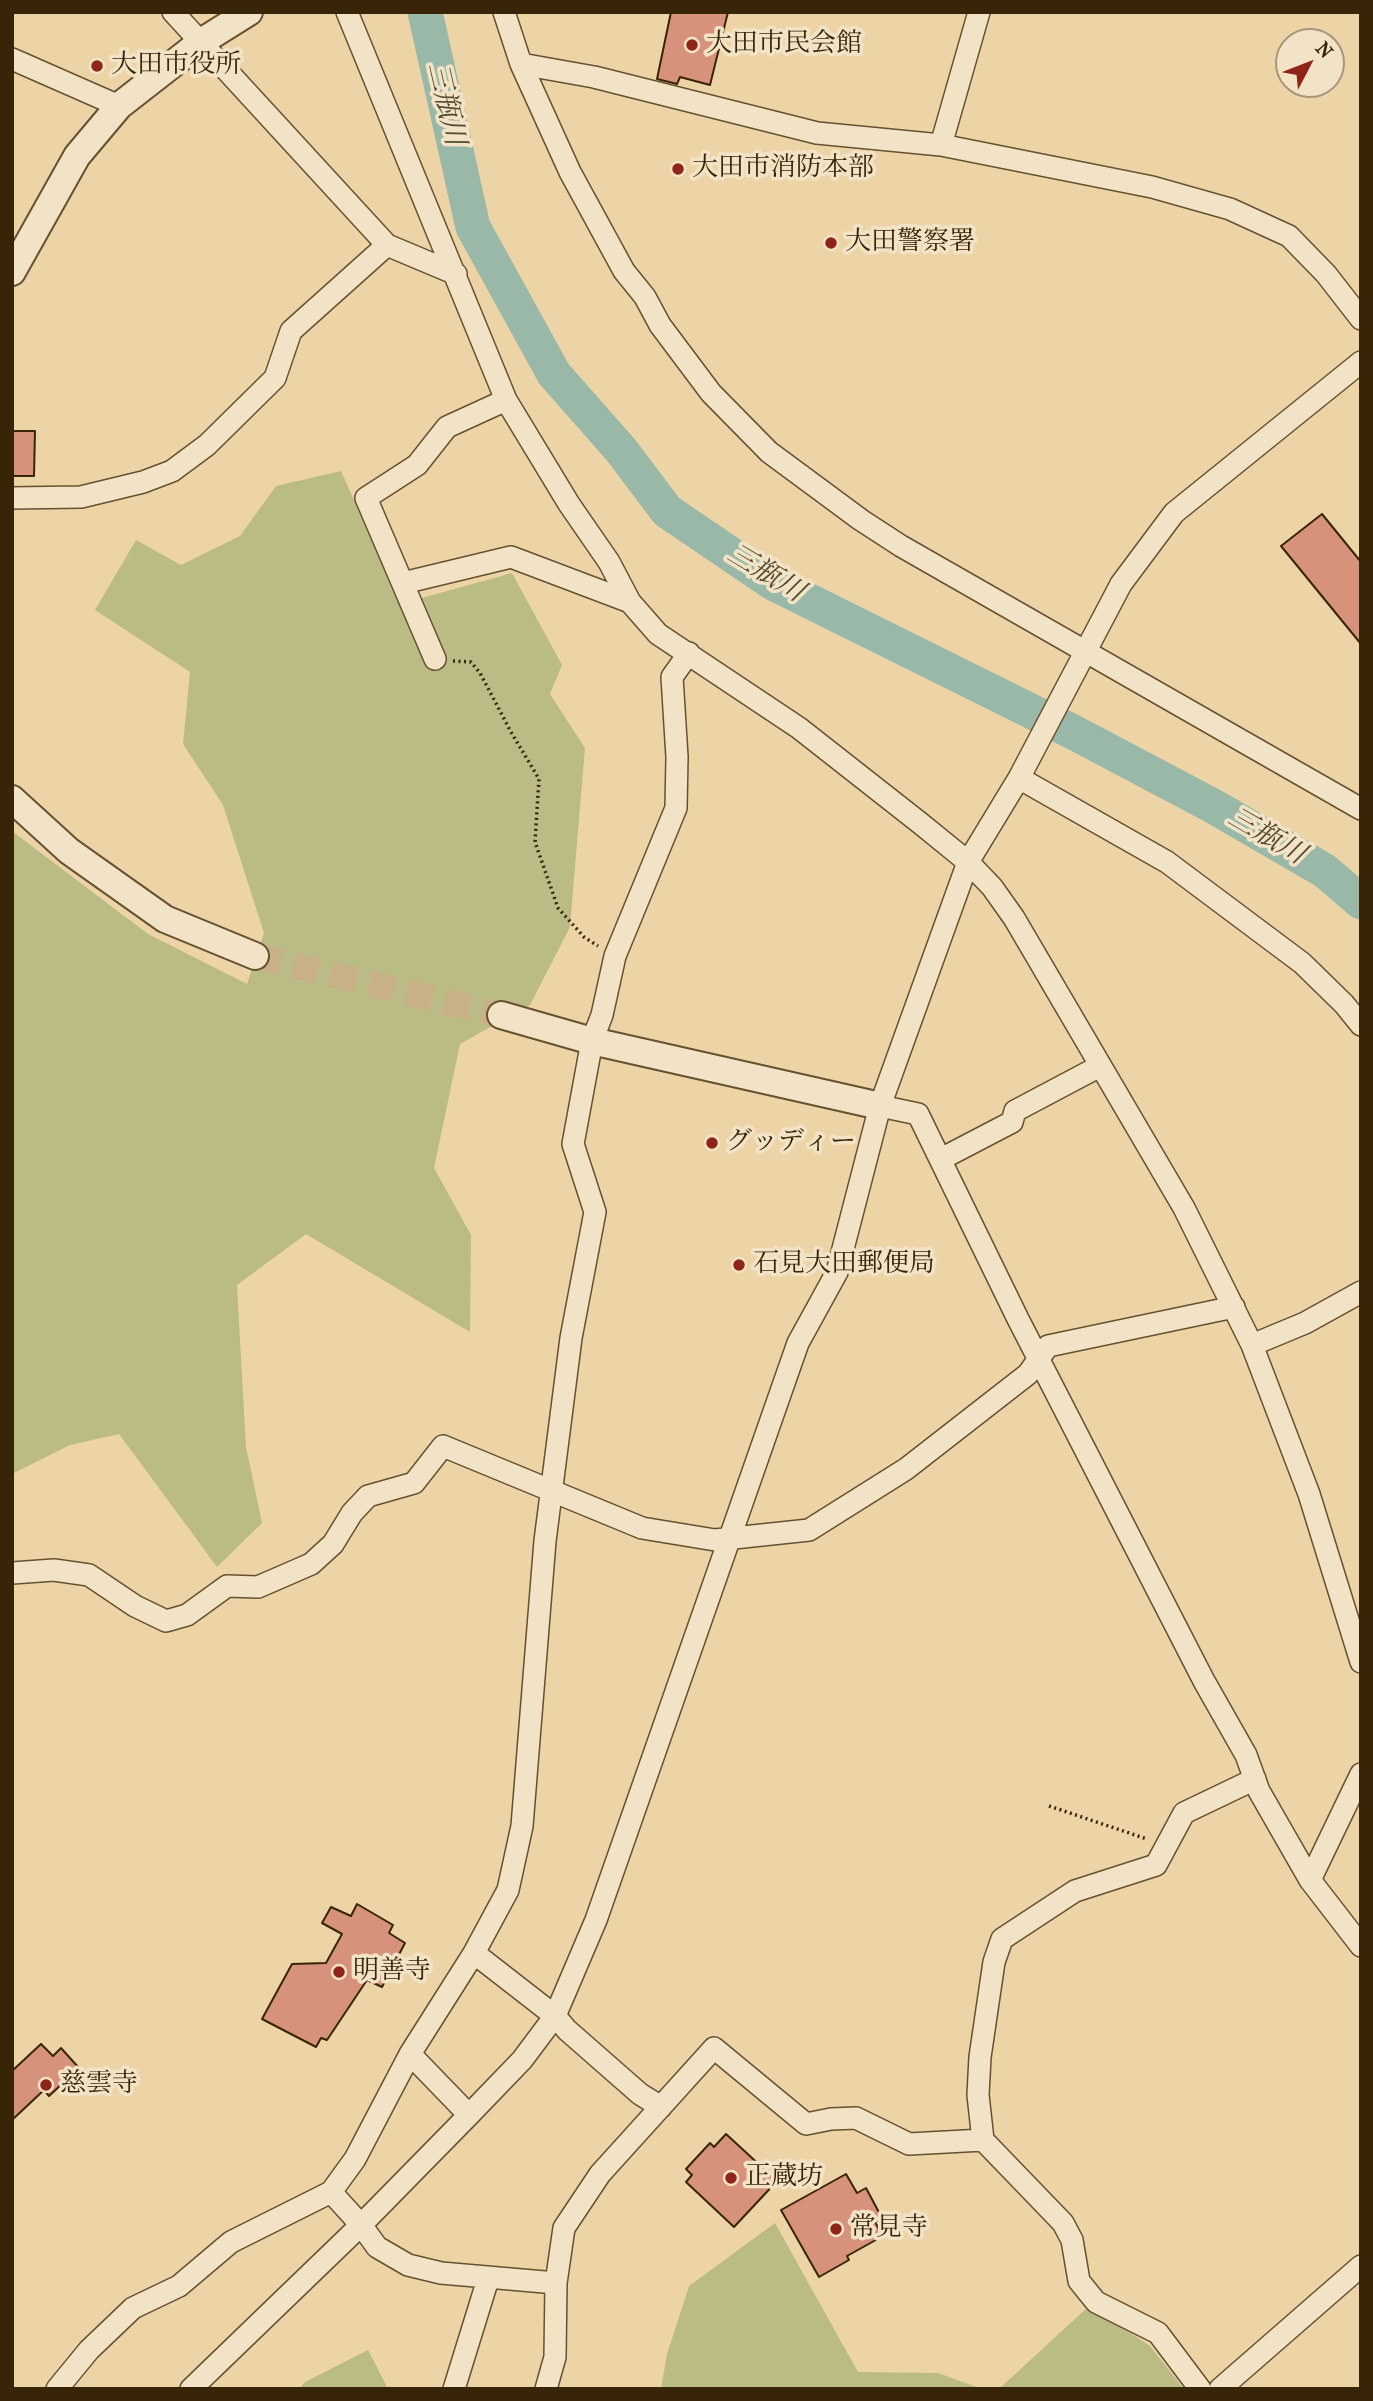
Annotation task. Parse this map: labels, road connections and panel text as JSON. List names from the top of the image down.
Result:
{
  "water": ["三瓶川"],
  "places": [
    "大田市民会館",
    "大田市役所",
    "大田市消防本部",
    "大田警察署",
    "グッディー",
    "石見大田郵便局",
    "明善寺",
    "慈雲寺",
    "正蔵坊",
    "常見寺"
  ],
  "north": "top right"
}
